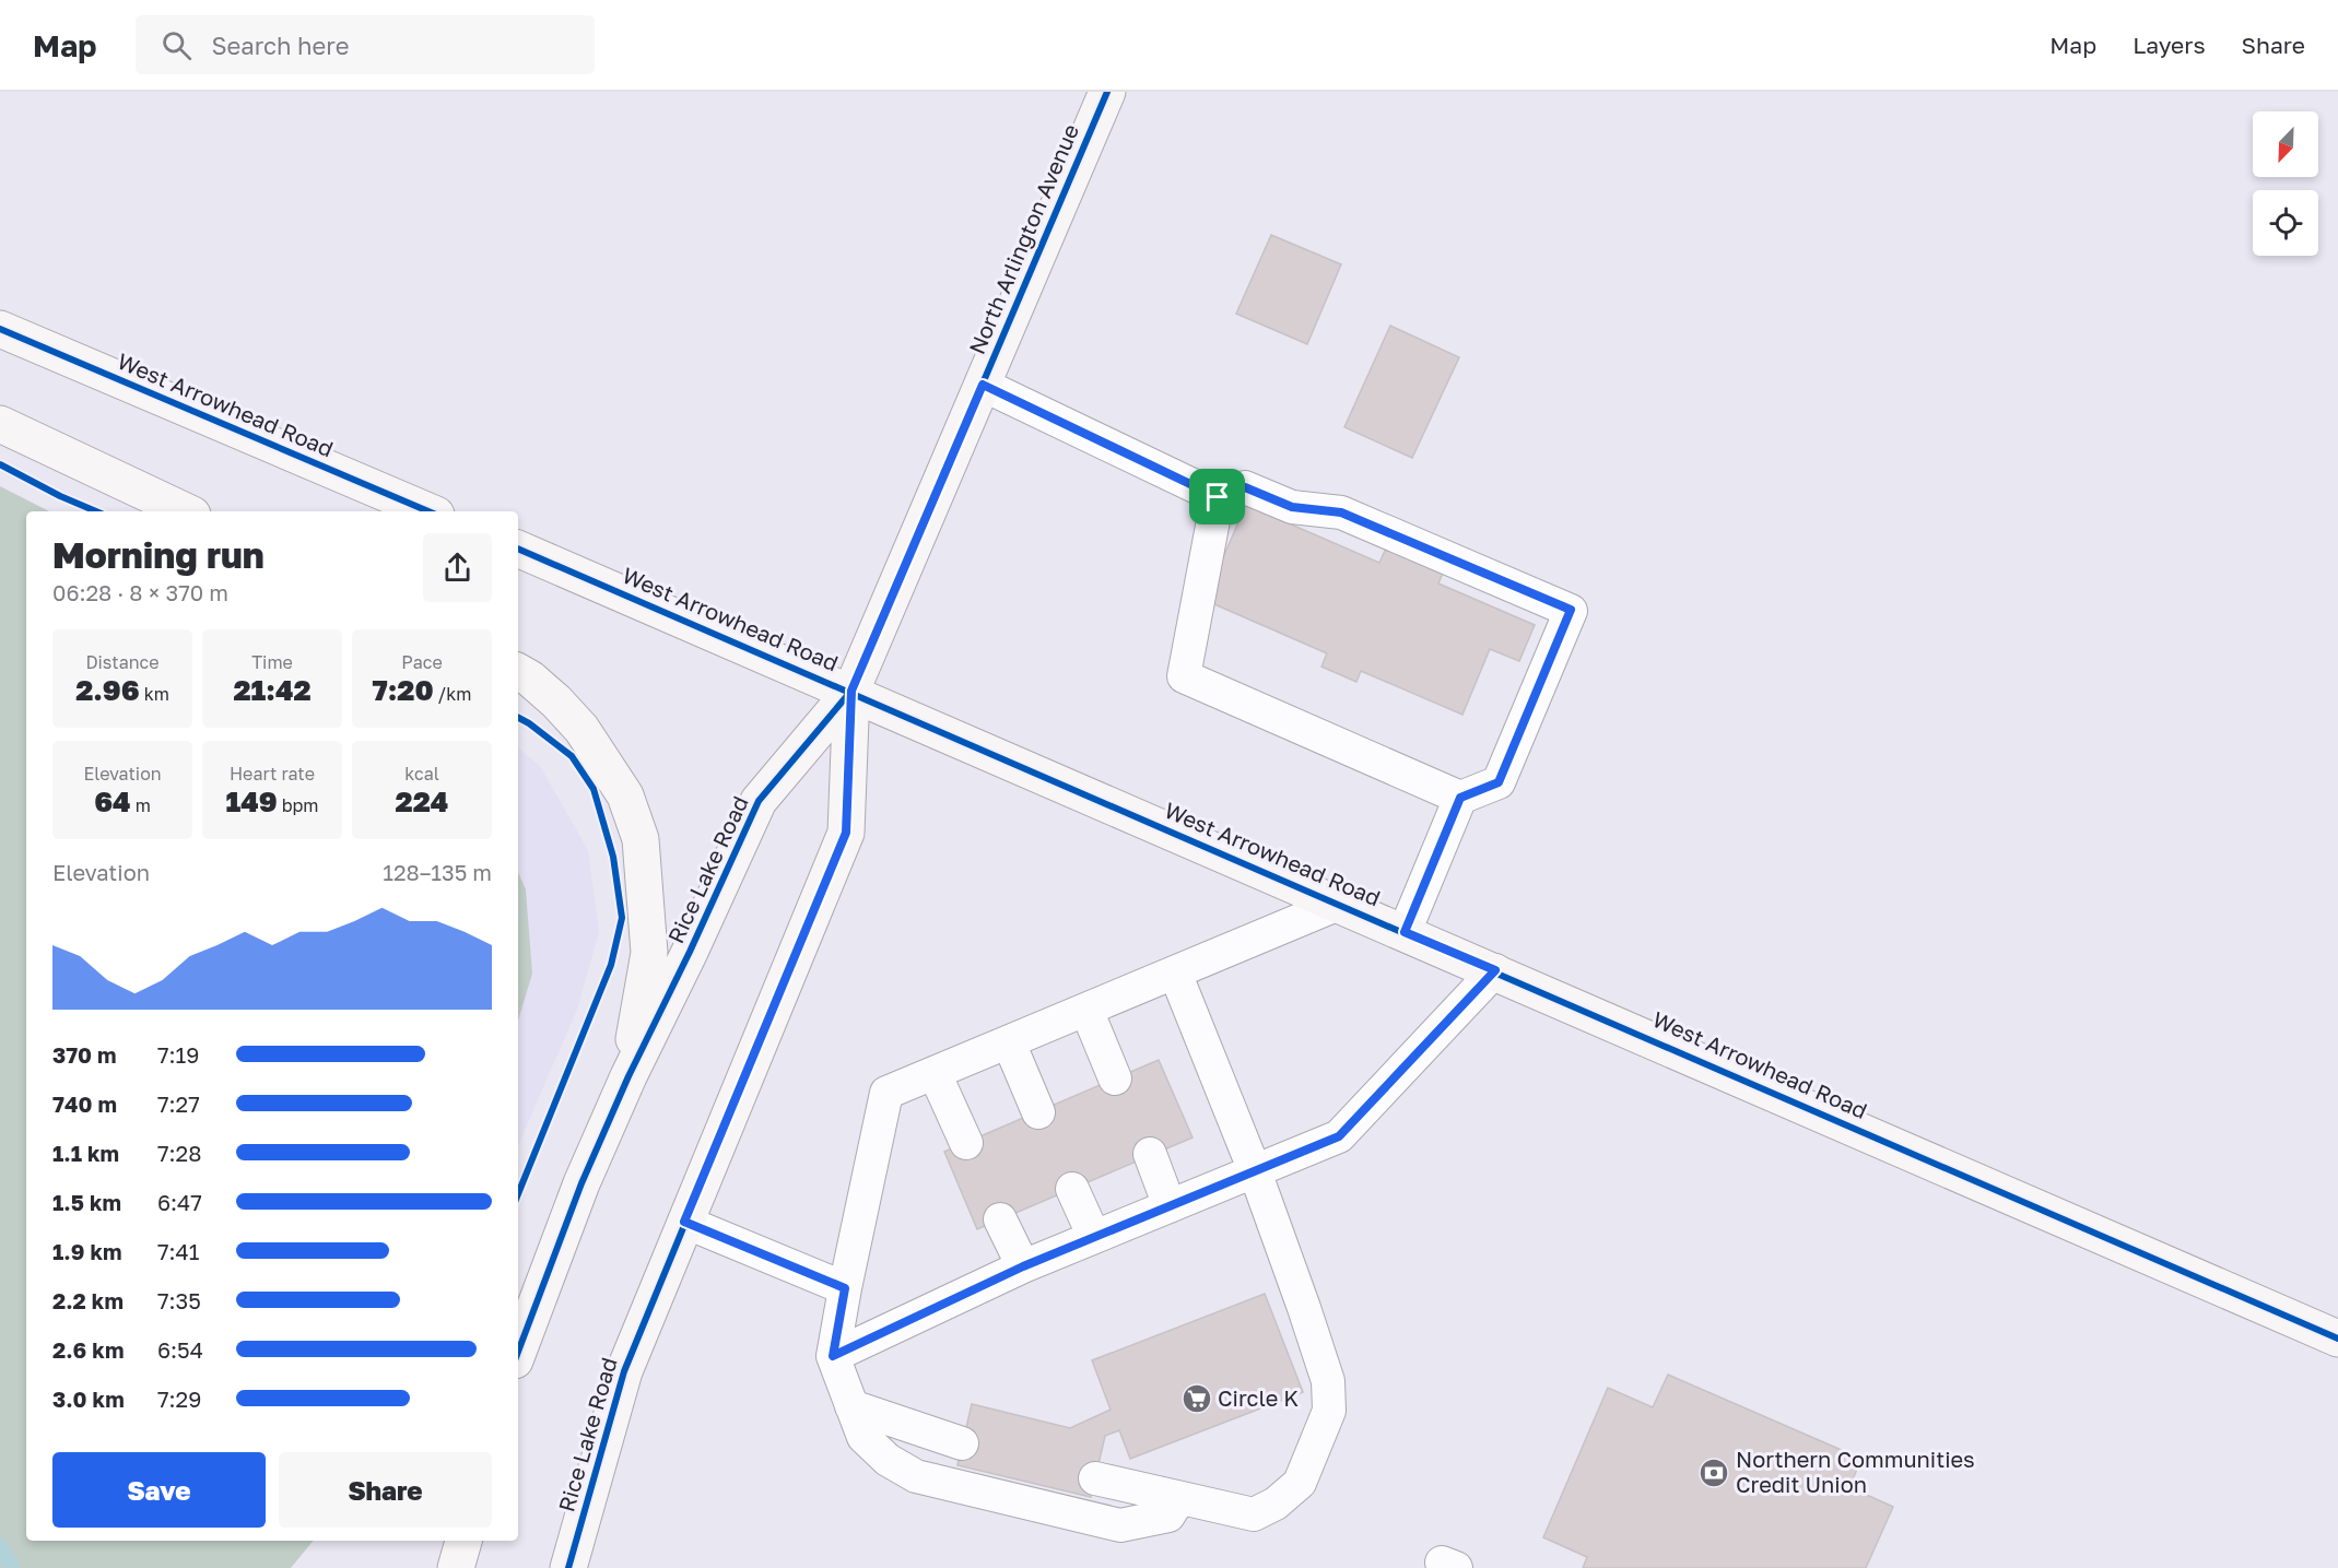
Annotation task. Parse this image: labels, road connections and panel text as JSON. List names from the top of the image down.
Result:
{
  "streets": {
    "main road": ["North Arlington Avenue", "West Arrowhead Road", "Rice Lake Road"]
  },
  "crossings": [
    ["North Arlington Avenue", "West Arrowhead Road"],
    ["North Arlington Avenue", "Rice Lake Road"],
    ["West Arrowhead Road", "Rice Lake Road"]
  ],
  "places": {
    "supermarket": ["Circle K"],
    "bank": ["Northern Communities Credit Union"]
  },
  "north": "bottom left",
  "page": {
    "header": "Map",
    "search": "Search here",
    "nav": ["Map", "Layers", "Share"],
    "heading": ["Morning run", "06:28 · 8 × 370 m"],
    "stats": [
      ["Distance", "2.96 km"],
      ["Time", "21:42"],
      ["Pace", "7:20 /km"],
      ["Elevation", "64 m"],
      ["Heart rate", "149 bpm"],
      ["kcal", "224"]
    ],
    "chart": ["Elevation", "128–135 m"],
    "list": [
      {
        "name": "370 m",
        "note": "7:19"
      },
      {
        "name": "740 m",
        "note": "7:27"
      },
      {
        "name": "1.1 km",
        "note": "7:28"
      },
      {
        "name": "1.5 km",
        "note": "6:47"
      },
      {
        "name": "1.9 km",
        "note": "7:41"
      },
      {
        "name": "2.2 km",
        "note": "7:35"
      },
      {
        "name": "2.6 km",
        "note": "6:54"
      },
      {
        "name": "3.0 km",
        "note": "7:29"
      }
    ],
    "buttons": ["Save", "Share"]
  }
}
